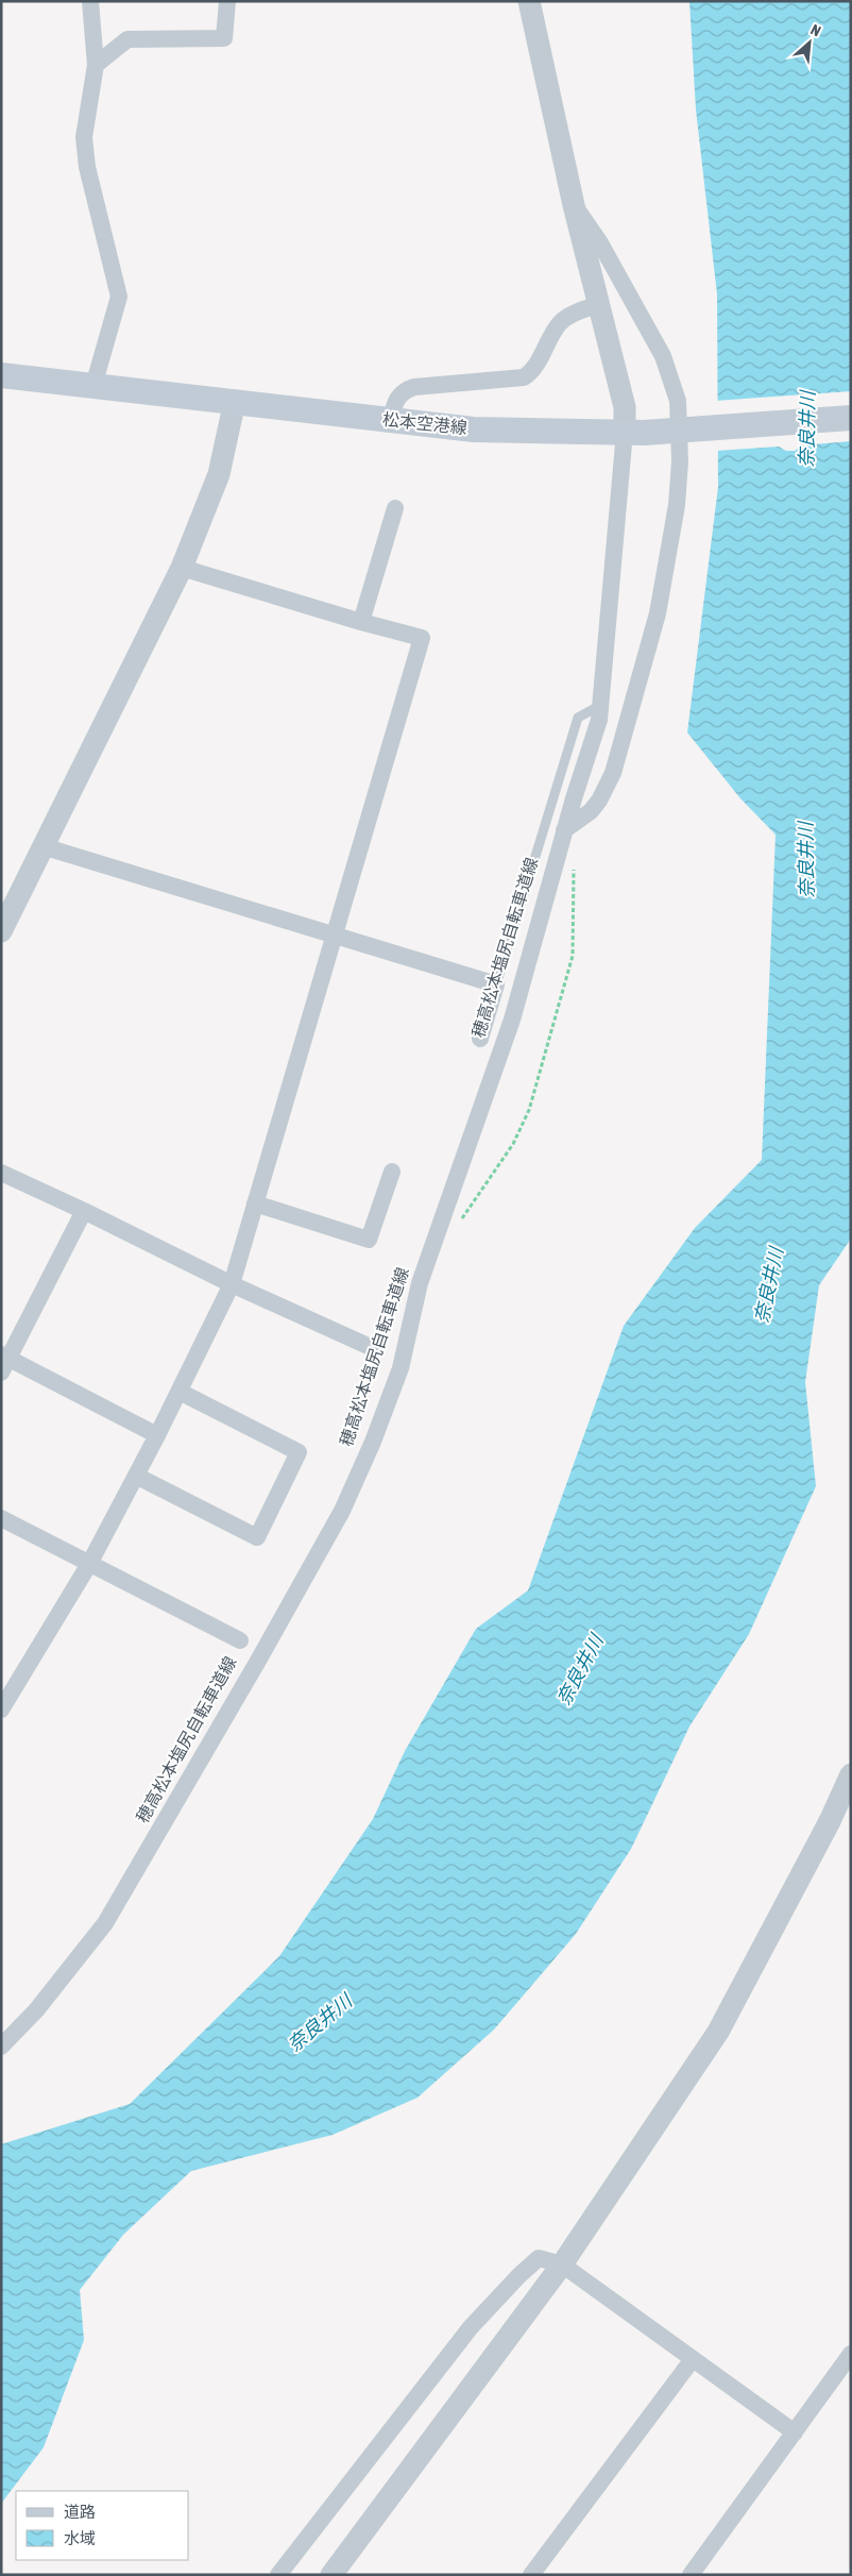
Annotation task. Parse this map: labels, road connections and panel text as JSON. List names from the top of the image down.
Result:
{
  "streets": {
    "main road": ["松本空港線"]
  },
  "water": ["奈良井川"],
  "legend": ["道路", "水域"],
  "north": "top right"
}
